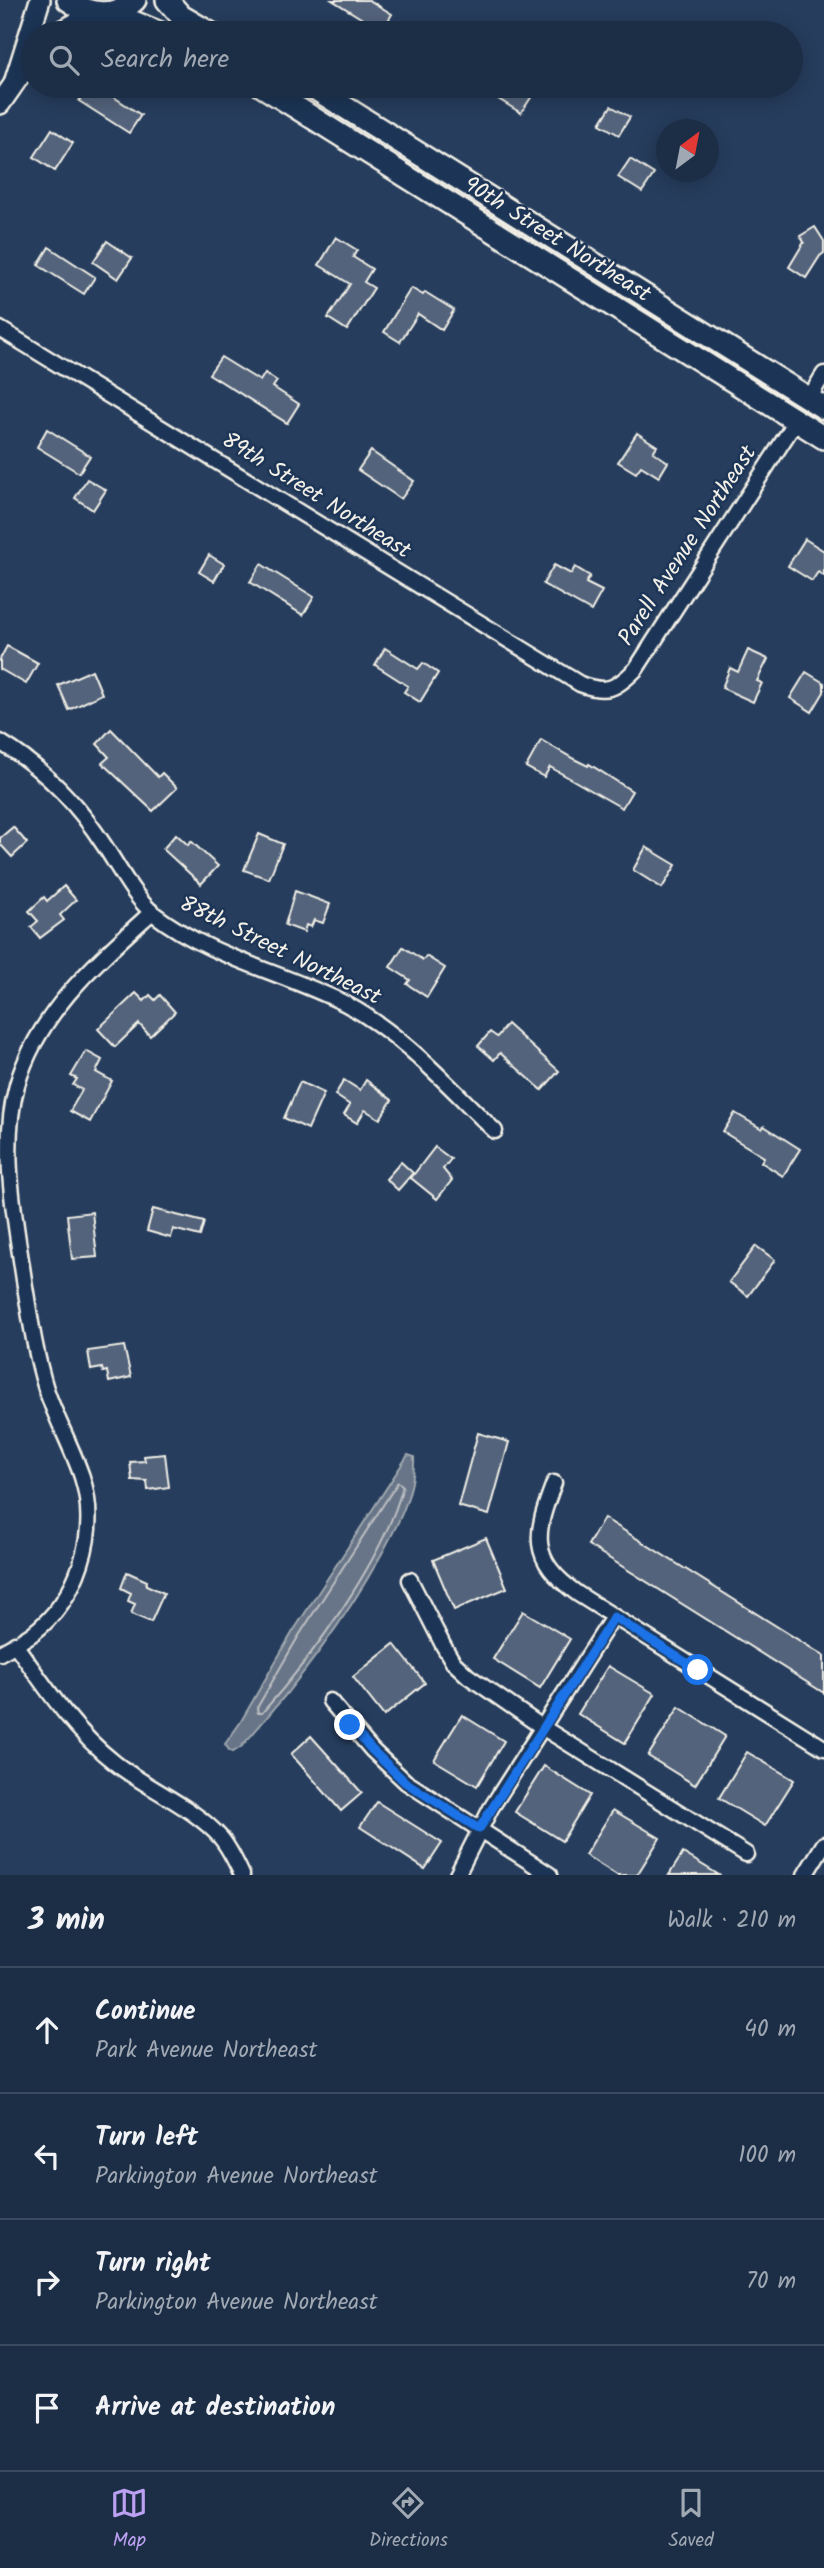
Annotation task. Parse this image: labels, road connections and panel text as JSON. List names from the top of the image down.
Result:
{
  "streets": {
    "main road": ["90th Street Northeast"],
    "street": ["89th Street Northeast", "Parell Avenue Northeast", "88th Street Northeast"]
  },
  "crossings": [
    ["90th Street Northeast", "Parell Avenue Northeast"],
    ["89th Street Northeast", "Parell Avenue Northeast"]
  ],
  "north": "top right",
  "page": {
    "search": "Search here",
    "heading": ["3 min", "Walk · 210 m"],
    "list": [
      ["Continue", "Park Avenue Northeast", "40 m"],
      ["Turn left", "Parkington Avenue Northeast", "100 m"],
      ["Turn right", "Parkington Avenue Northeast", "70 m"],
      "Arrive at destination"
    ],
    "nav": ["Map", "Directions", "Saved"]
  }
}
